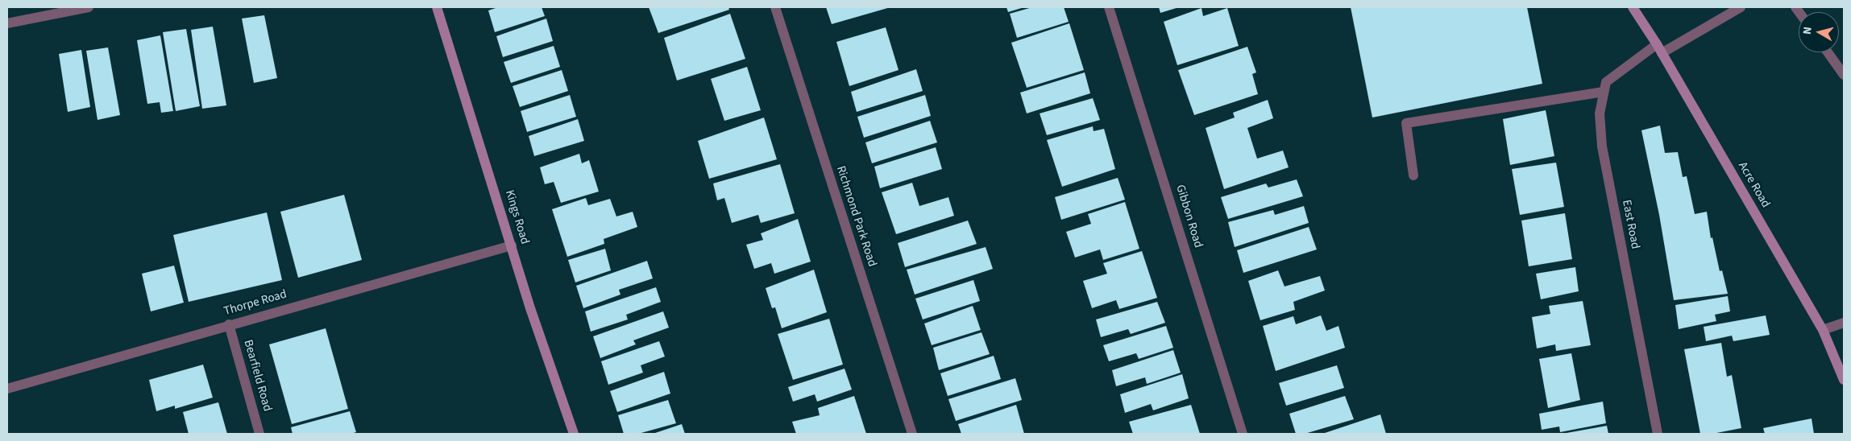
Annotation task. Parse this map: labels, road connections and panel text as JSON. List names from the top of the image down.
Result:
{
  "streets": {
    "street": [
      "Acre Road",
      "Richmond Park Road",
      "Gibbon Road",
      "Kings Road",
      "East Road",
      "Thorpe Road",
      "Bearfield Road"
    ]
  },
  "crossings": [
    ["Acre Road", "East Road"],
    ["Kings Road", "Thorpe Road"],
    ["Thorpe Road", "Bearfield Road"]
  ],
  "north": "left"
}
